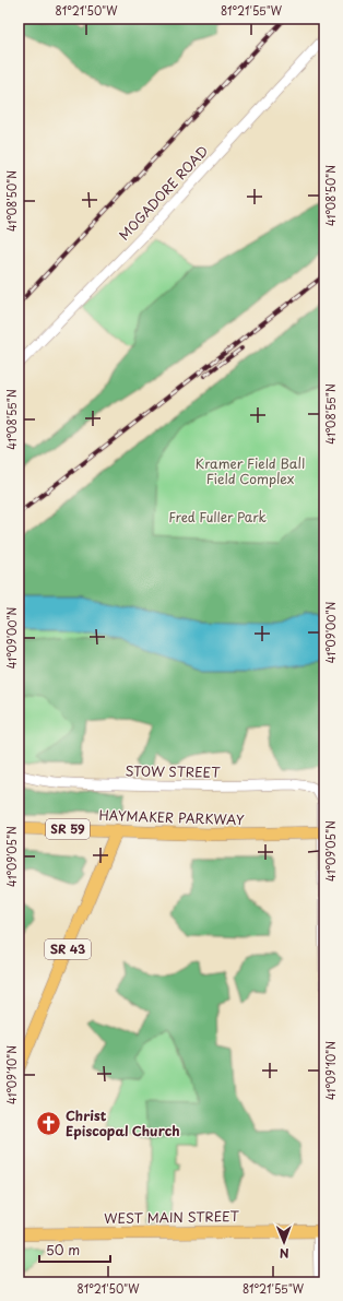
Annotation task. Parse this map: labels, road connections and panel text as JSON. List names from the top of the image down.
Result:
{
  "streets": {
    "main road": [
      "HAYMAKER PARKWAY",
      "SR 59",
      "SR 43",
      "WEST MAIN STREET"
    ],
    "street": ["MOGADORE ROAD", "STOW STREET"]
  },
  "crossings": [
    ["HAYMAKER PARKWAY", "SR 43"]
  ],
  "parks": ["Kramer Field Ball Field Complex", "Fred Fuller Park"],
  "places": {
    "church": ["Christ Episcopal Church"]
  },
  "scale_bar": "50 m",
  "north": "bottom",
  "coordinates": [
    "81°21'50\"W",
    "81°21'55\"W",
    "41°08'50\"N",
    "41°08'55\"N",
    "41°09'00\"N",
    "41°09'05\"N",
    "41°09'10\"N"
  ]
}
